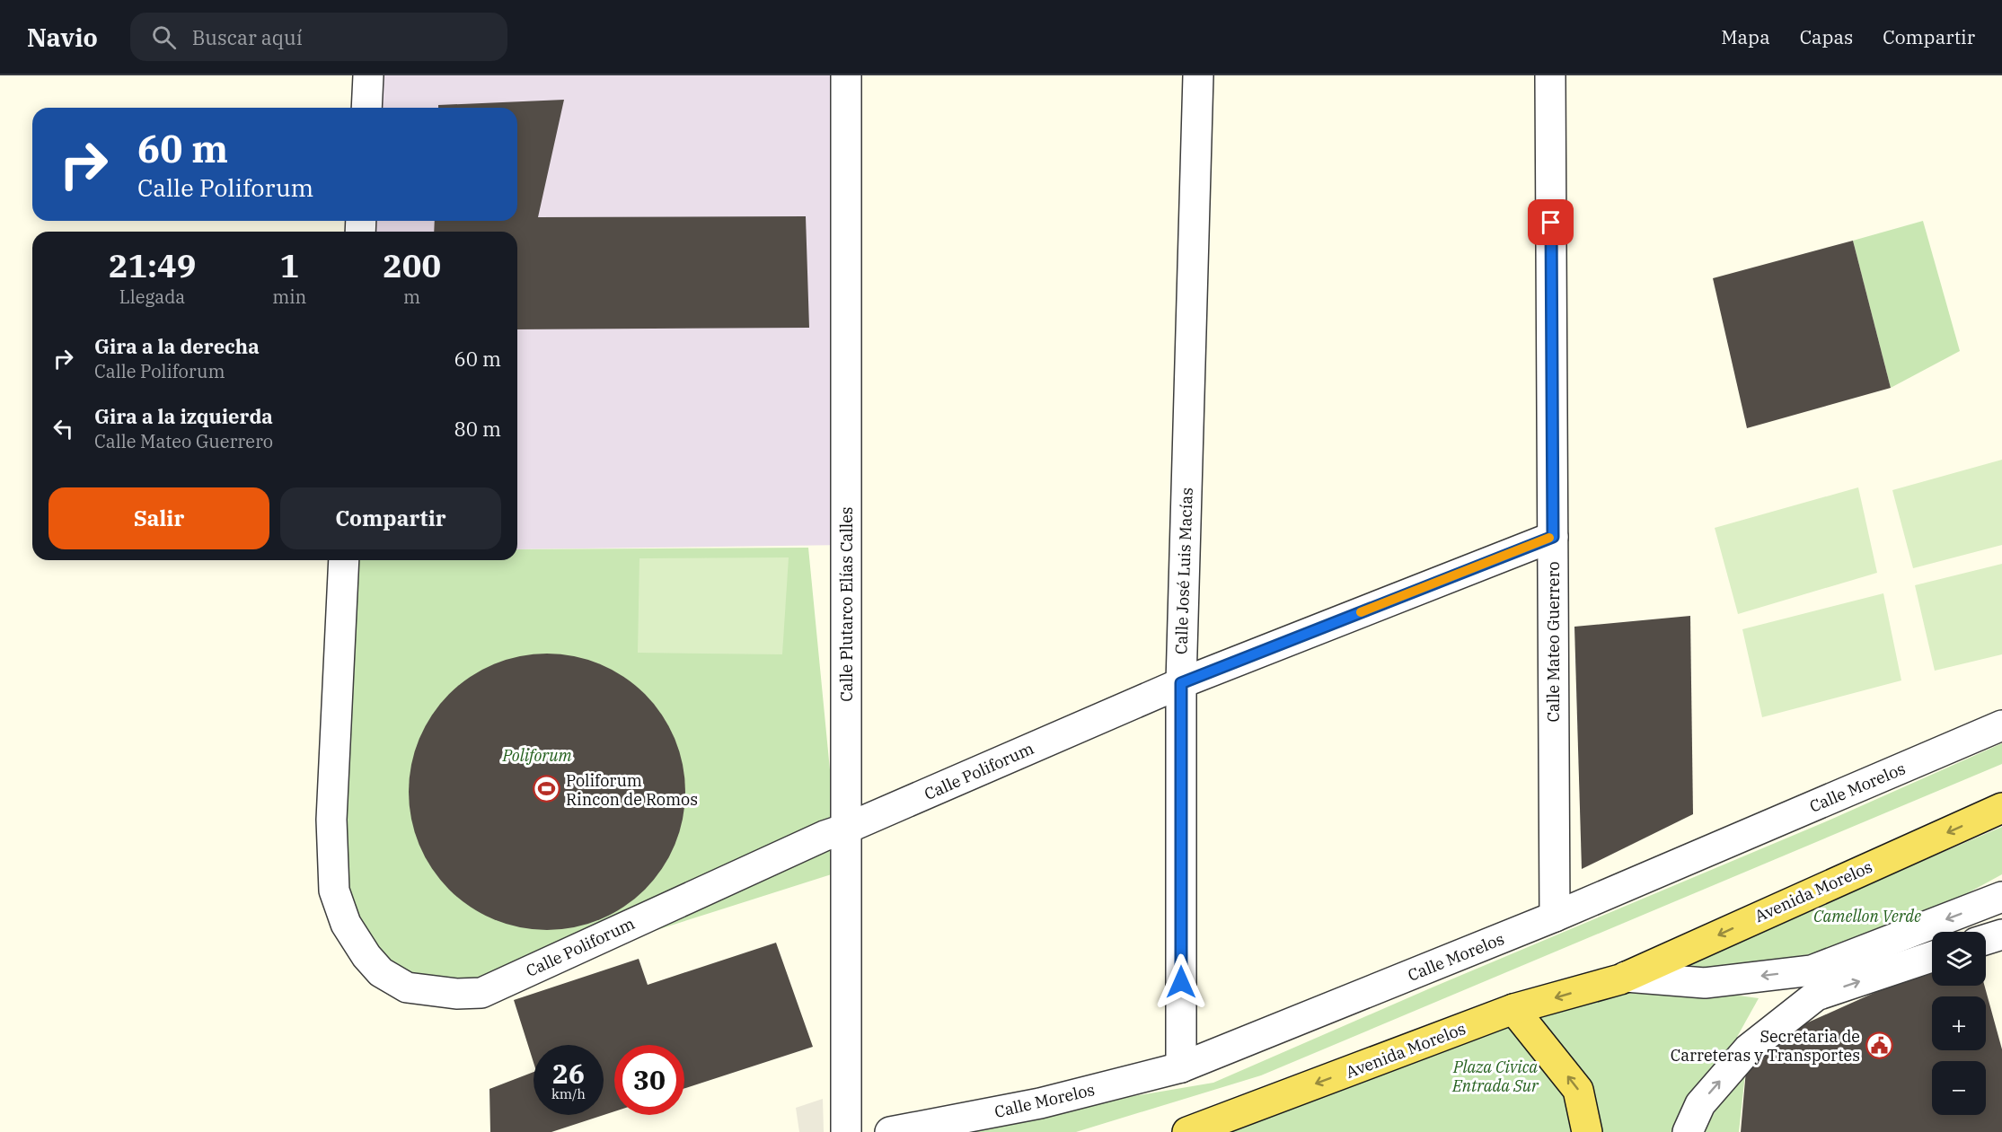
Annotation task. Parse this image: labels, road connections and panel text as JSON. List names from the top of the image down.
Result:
{
  "streets": {
    "main road": ["Avenida Morelos"],
    "street": [
      "Calle José Luis Macías",
      "Calle Plutarco Elías Calles",
      "Calle Mateo Guerrero",
      "Calle Poliforum",
      "Calle Morelos"
    ]
  },
  "crossings": [
    ["Calle José Luis Macías", "Calle Poliforum"],
    ["Calle José Luis Macías", "Calle Morelos"],
    ["Calle Plutarco Elías Calles", "Calle Poliforum"],
    ["Calle Mateo Guerrero", "Calle Poliforum"],
    ["Calle Mateo Guerrero", "Calle Morelos"]
  ],
  "parks": ["Poliforum", "Camellon Verde", "Plaza Civica Entrada Sur"],
  "places": {
    "sports": ["Poliforum Rincon de Romos"],
    "public building": ["Secretaria de Carreteras y Transportes"]
  },
  "page": {
    "header": "Navio",
    "search": "Buscar aquí",
    "nav": ["Mapa", "Capas", "Compartir"],
    "turn": ["60 m", "Calle Poliforum"],
    "eta": [
      "21:49",
      "Llegada",
      "1",
      "min",
      "200",
      "m"
    ],
    "list": [
      {
        "name": "Gira a la derecha",
        "note": "Calle Poliforum",
        "value": "60 m"
      },
      {
        "name": "Gira a la izquierda",
        "note": "Calle Mateo Guerrero",
        "value": "80 m"
      }
    ],
    "buttons": ["Salir", "Compartir"],
    "map_buttons": ["+", "−"],
    "speed": "26 km/h",
    "limit": "30"
  }
}
